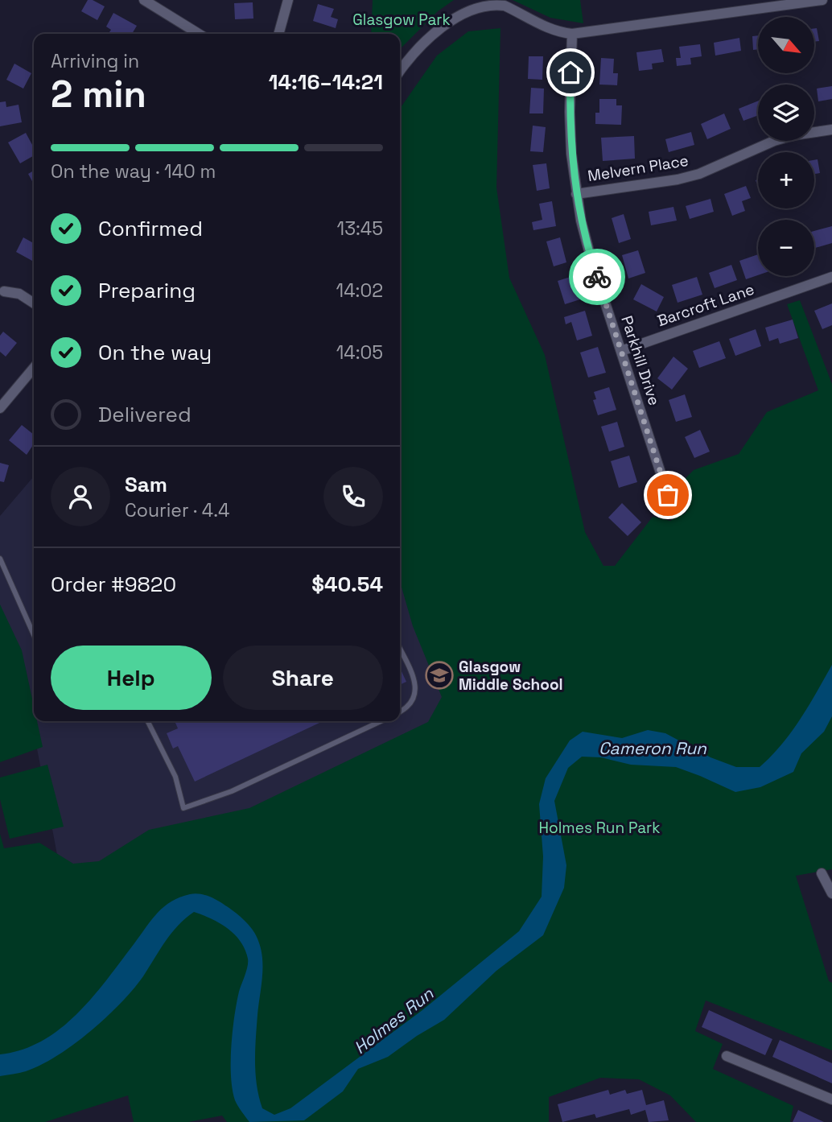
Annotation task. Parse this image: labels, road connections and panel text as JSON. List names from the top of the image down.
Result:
{
  "streets": {
    "street": ["Melvern Place", "Barcroft Lane", "Parkhill Drive"]
  },
  "crossings": [
    ["Melvern Place", "Parkhill Drive"],
    ["Barcroft Lane", "Parkhill Drive"]
  ],
  "water": ["Cameron Run", "Holmes Run"],
  "parks": ["Glasgow Park", "Holmes Run Park"],
  "places": {
    "school or university": ["Glasgow Middle School"]
  },
  "north": "bottom right",
  "page": {
    "map_buttons": ["+", "−"],
    "heading": ["2 min", "Arriving in", "14:16–14:21"],
    "panel": [
      "Sam",
      "Courier · 4.4",
      "Order #9820",
      "$40.54"
    ],
    "bar": "On the way · 140 m",
    "list": [
      ["Confirmed", "13:45"],
      ["Preparing", "14:02"],
      ["On the way", "14:05"],
      "Delivered"
    ],
    "buttons": ["Help", "Share"]
  }
}
